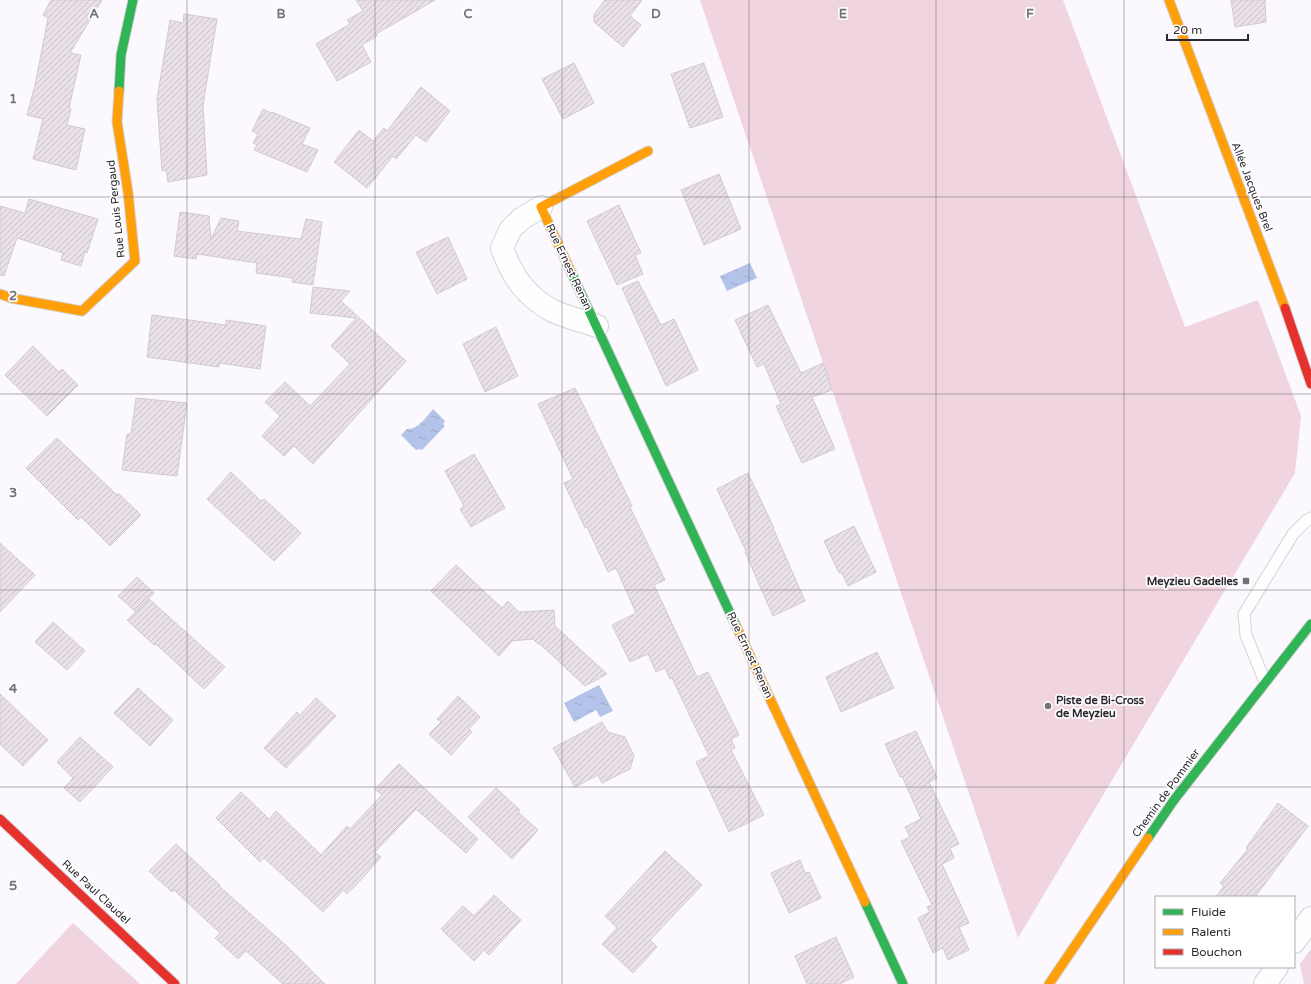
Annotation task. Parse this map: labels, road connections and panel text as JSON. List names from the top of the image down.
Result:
{
  "streets": {
    "street": [
      "Allée Jacques Brel",
      "Rue Louis Pergaud",
      "Rue Ernest Renan",
      "Chemin de Pommier",
      "Rue Paul Claudel"
    ]
  },
  "places": {
    "transit": ["Meyzieu Gadelles"],
    "other": ["Piste de Bi-Cross de Meyzieu"]
  },
  "legend": ["Fluide", "Ralenti", "Bouchon"],
  "scale_bar": "20 m",
  "grid": {
    "columns": [
      "A",
      "B",
      "C",
      "D",
      "E",
      "F"
    ],
    "rows": [
      "1",
      "2",
      "3",
      "4",
      "5"
    ]
  }
}
